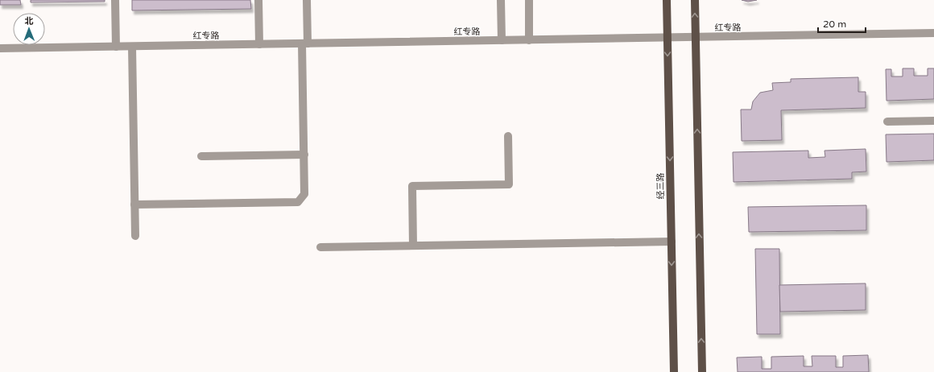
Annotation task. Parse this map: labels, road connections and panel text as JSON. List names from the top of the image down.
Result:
{
  "streets": {
    "main road": ["经三路"],
    "street": ["红专路"]
  },
  "crossings": [
    ["红专路", "经三路"]
  ],
  "scale_bar": "20 m",
  "north": "top"
}
